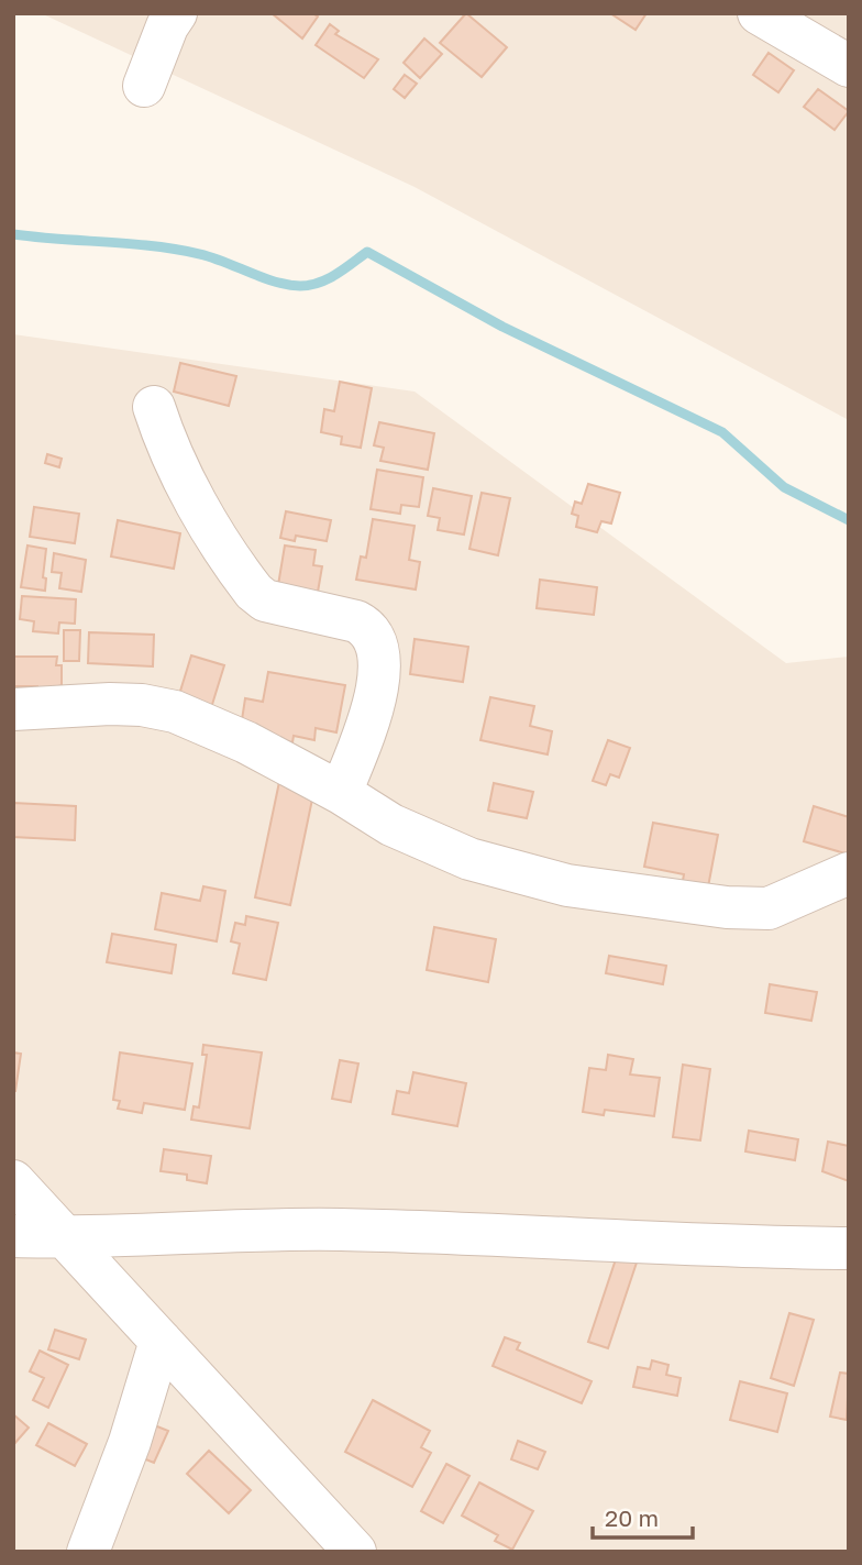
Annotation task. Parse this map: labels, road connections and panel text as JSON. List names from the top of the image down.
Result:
{
  "scale_bar": "20 m"
}
